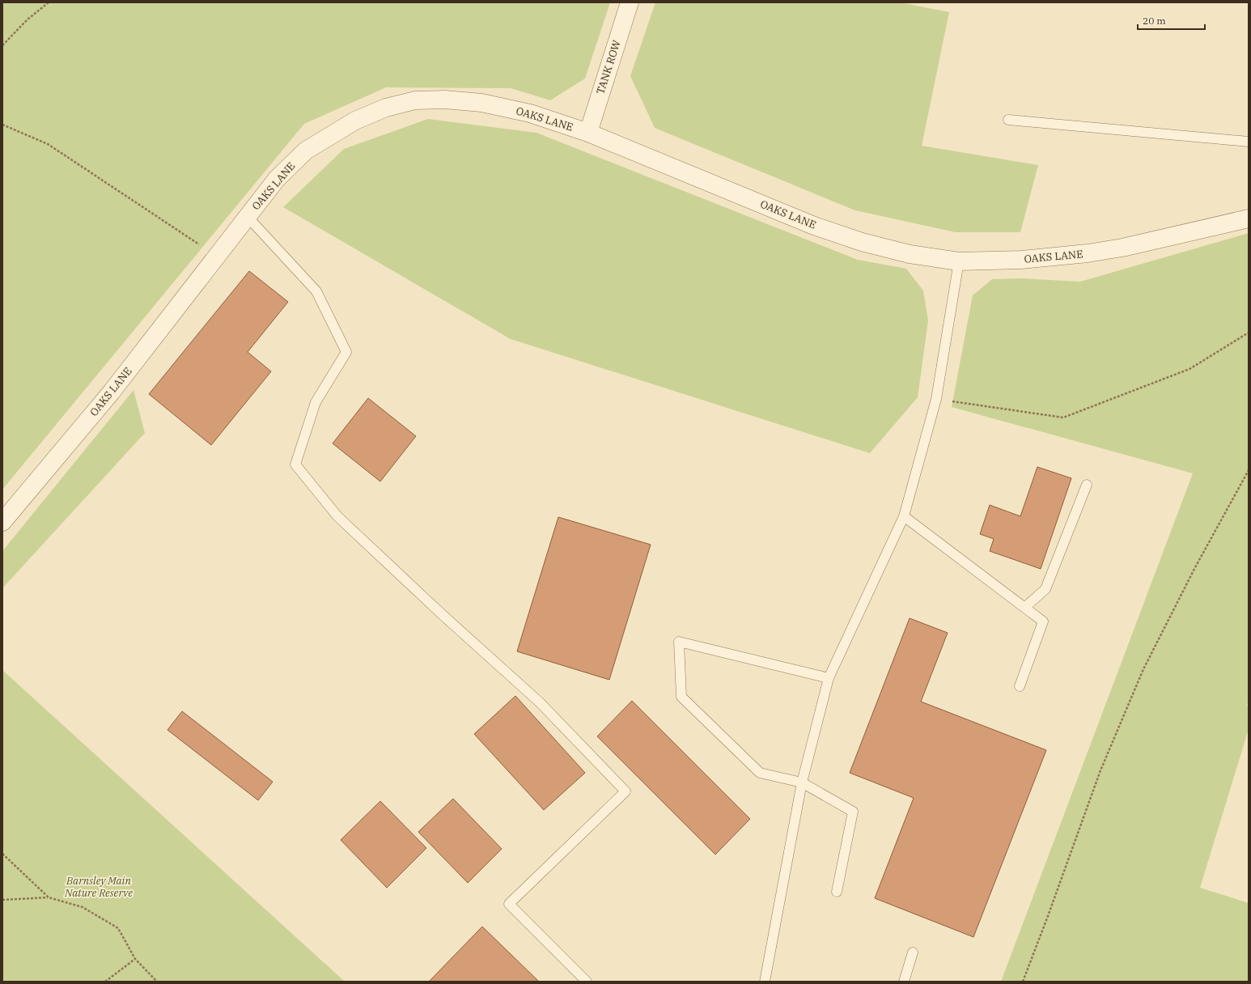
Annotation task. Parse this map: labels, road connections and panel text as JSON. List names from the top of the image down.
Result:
{
  "streets": {
    "street": ["TANK ROW", "OAKS LANE"]
  },
  "crossings": [
    ["TANK ROW", "OAKS LANE"]
  ],
  "parks": ["Barnsley Main Nature Reserve"],
  "scale_bar": "20 m"
}
